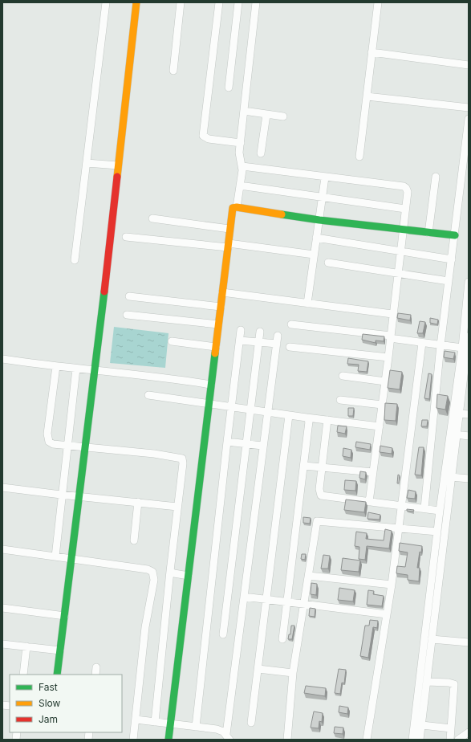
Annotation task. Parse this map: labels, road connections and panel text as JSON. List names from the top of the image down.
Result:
{
  "legend": ["Fast", "Slow", "Jam"]
}
